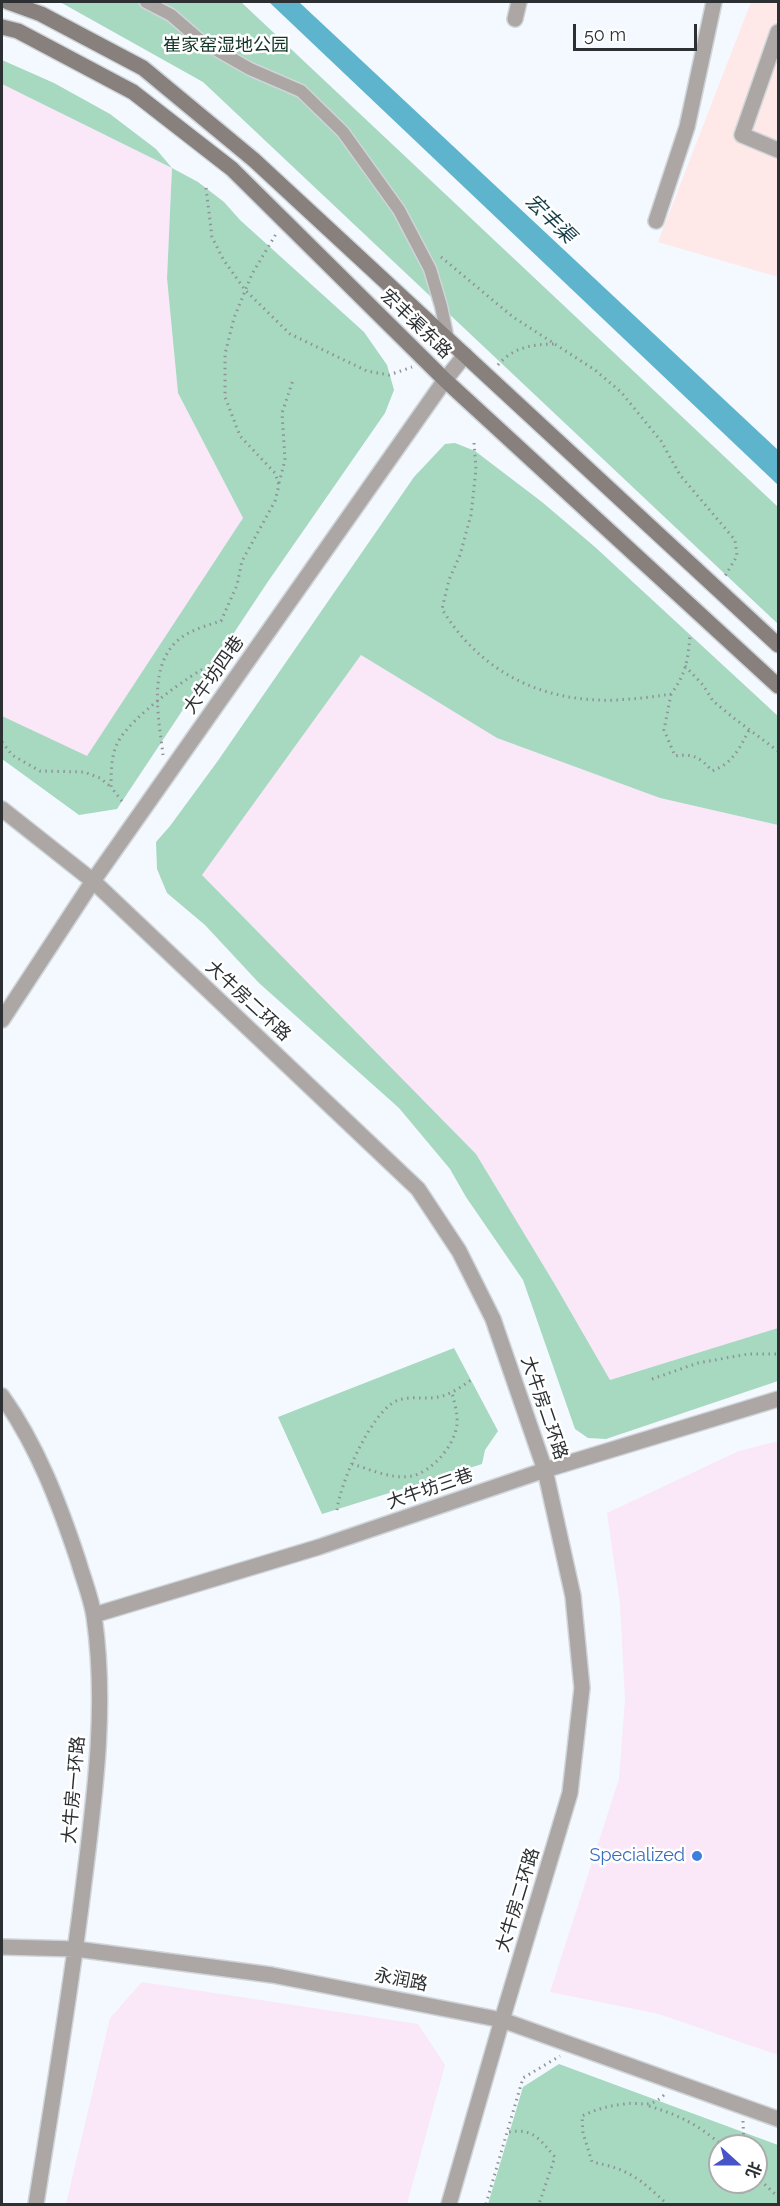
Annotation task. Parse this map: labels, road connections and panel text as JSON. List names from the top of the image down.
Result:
{
  "streets": {
    "main road": ["宏丰渠东路"],
    "street": [
      "大牛坊四巷",
      "大牛房二环路",
      "大牛坊三巷",
      "大牛房一环路",
      "永润路"
    ]
  },
  "crossings": [
    ["宏丰渠东路", "大牛坊四巷"],
    ["大牛坊四巷", "大牛房二环路"],
    ["大牛房二环路", "大牛坊三巷"],
    ["大牛房二环路", "永润路"],
    ["大牛坊三巷", "大牛房一环路"],
    ["大牛房一环路", "永润路"]
  ],
  "water": ["宏丰渠"],
  "parks": ["崔家窑湿地公园"],
  "places": ["Specialized"],
  "scale_bar": "50 m",
  "north": "right"
}
